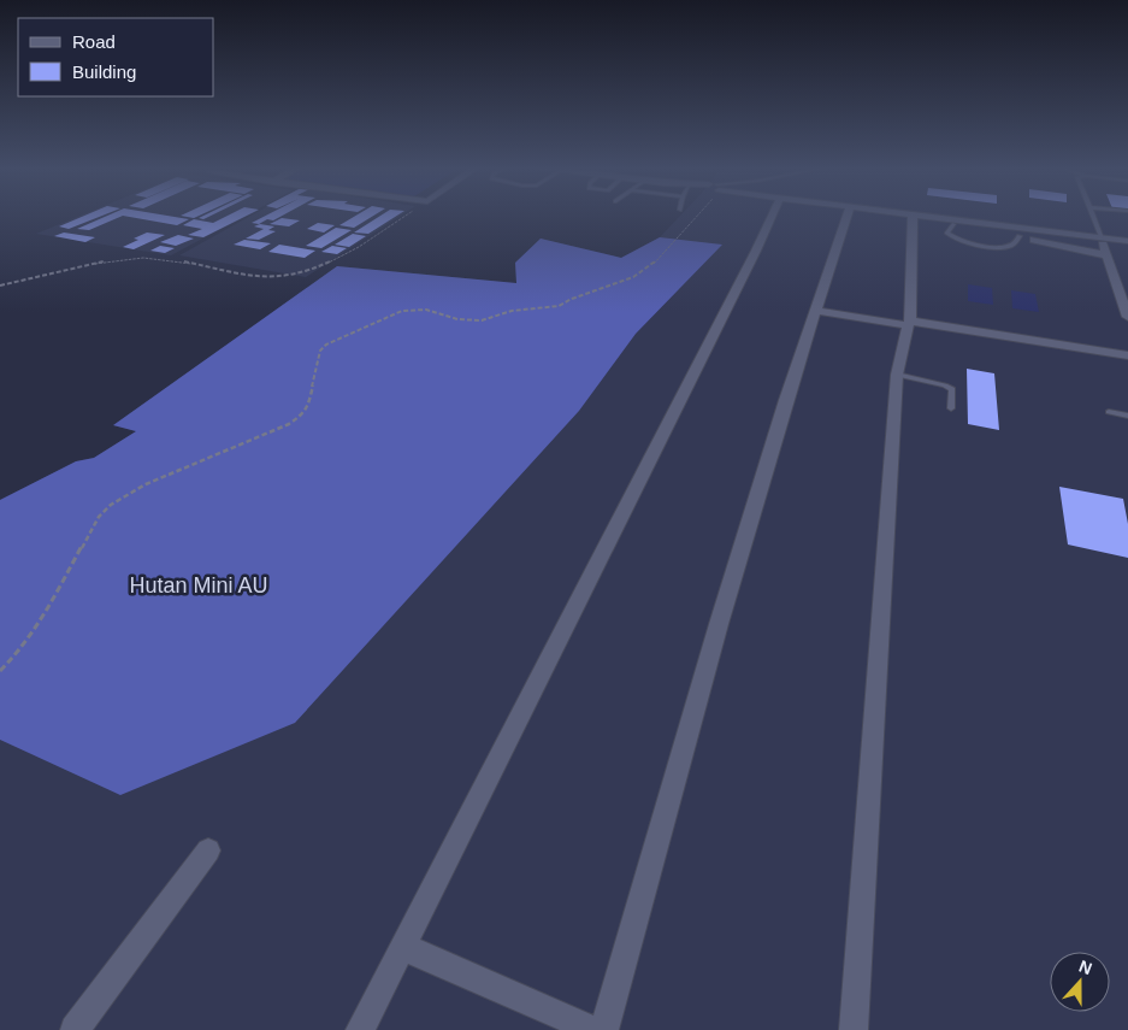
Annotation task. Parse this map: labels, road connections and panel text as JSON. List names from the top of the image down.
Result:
{
  "parks": ["Hutan Mini AU"],
  "legend": ["Road", "Building"],
  "north": "top"
}
